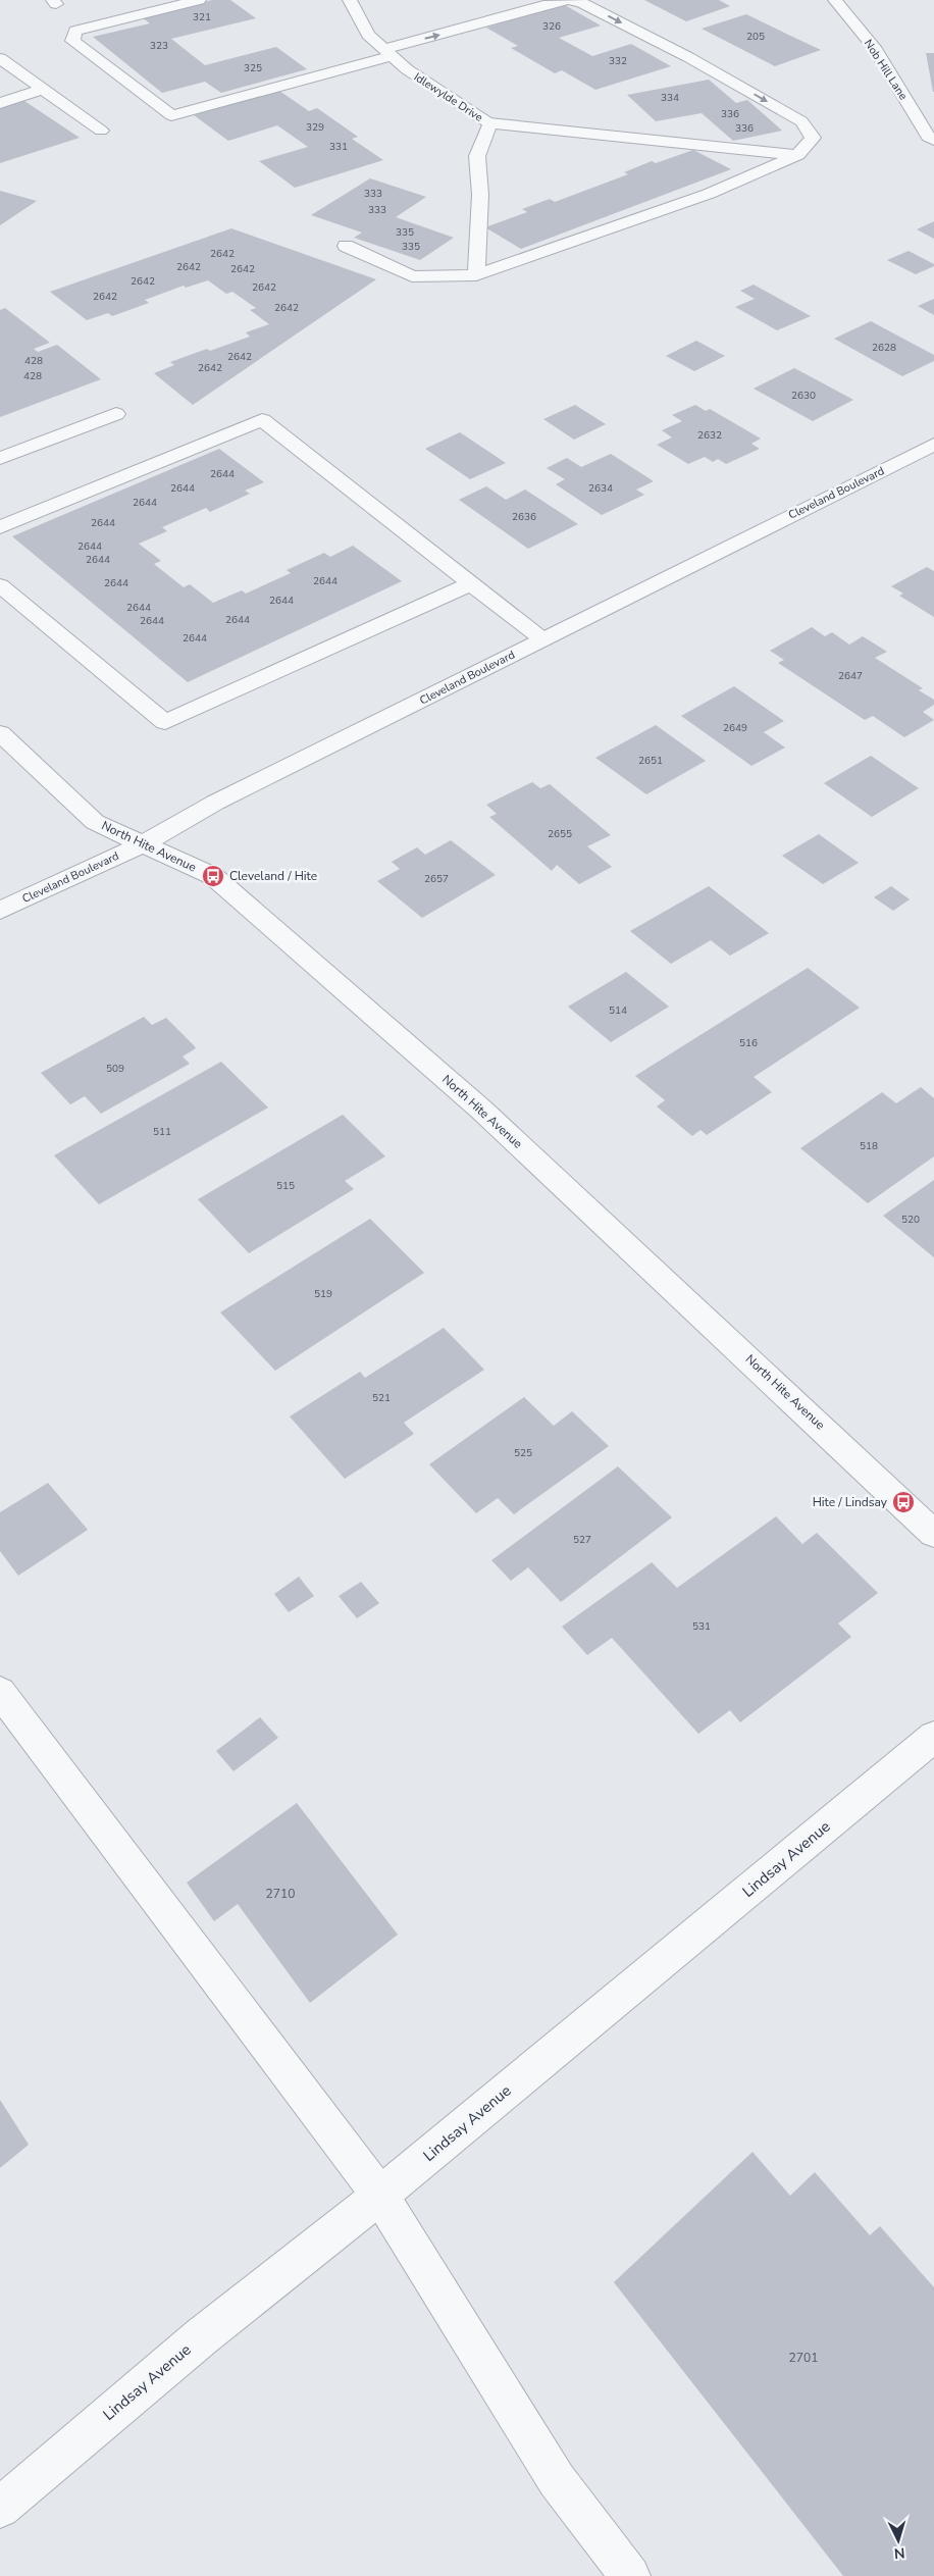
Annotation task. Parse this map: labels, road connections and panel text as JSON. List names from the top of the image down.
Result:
{
  "streets": {
    "street": [
      "Nob Hill Lane",
      "Idlewylde Drive",
      "Cleveland Boulevard",
      "North Hite Avenue",
      "Lindsay Avenue"
    ]
  },
  "crossings": [
    ["Cleveland Boulevard", "North Hite Avenue"]
  ],
  "places": {
    "bus stop": ["Cleveland / Hite", "Hite / Lindsay"]
  },
  "house_numbers": [
    "321",
    "326",
    "205",
    "323",
    "332",
    "325",
    "334",
    "336",
    "329",
    "336",
    "331",
    "333",
    "333",
    "335",
    "335",
    "2642",
    "2642",
    "2642",
    "2642",
    "2642",
    "2642",
    "2642",
    "2628",
    "2642",
    "428",
    "2642",
    "428",
    "2630",
    "2632",
    "2644",
    "2644",
    "2634",
    "2644",
    "2636",
    "2644",
    "2644",
    "2644",
    "2644",
    "2644",
    "2644",
    "2644",
    "2644",
    "2644",
    "2644",
    "2647",
    "2649",
    "2651",
    "2655",
    "2657",
    "514",
    "516",
    "509",
    "511",
    "518",
    "515",
    "520",
    "519",
    "521",
    "525",
    "527",
    "531",
    "2710",
    "2701"
  ],
  "north": "bottom"
}
